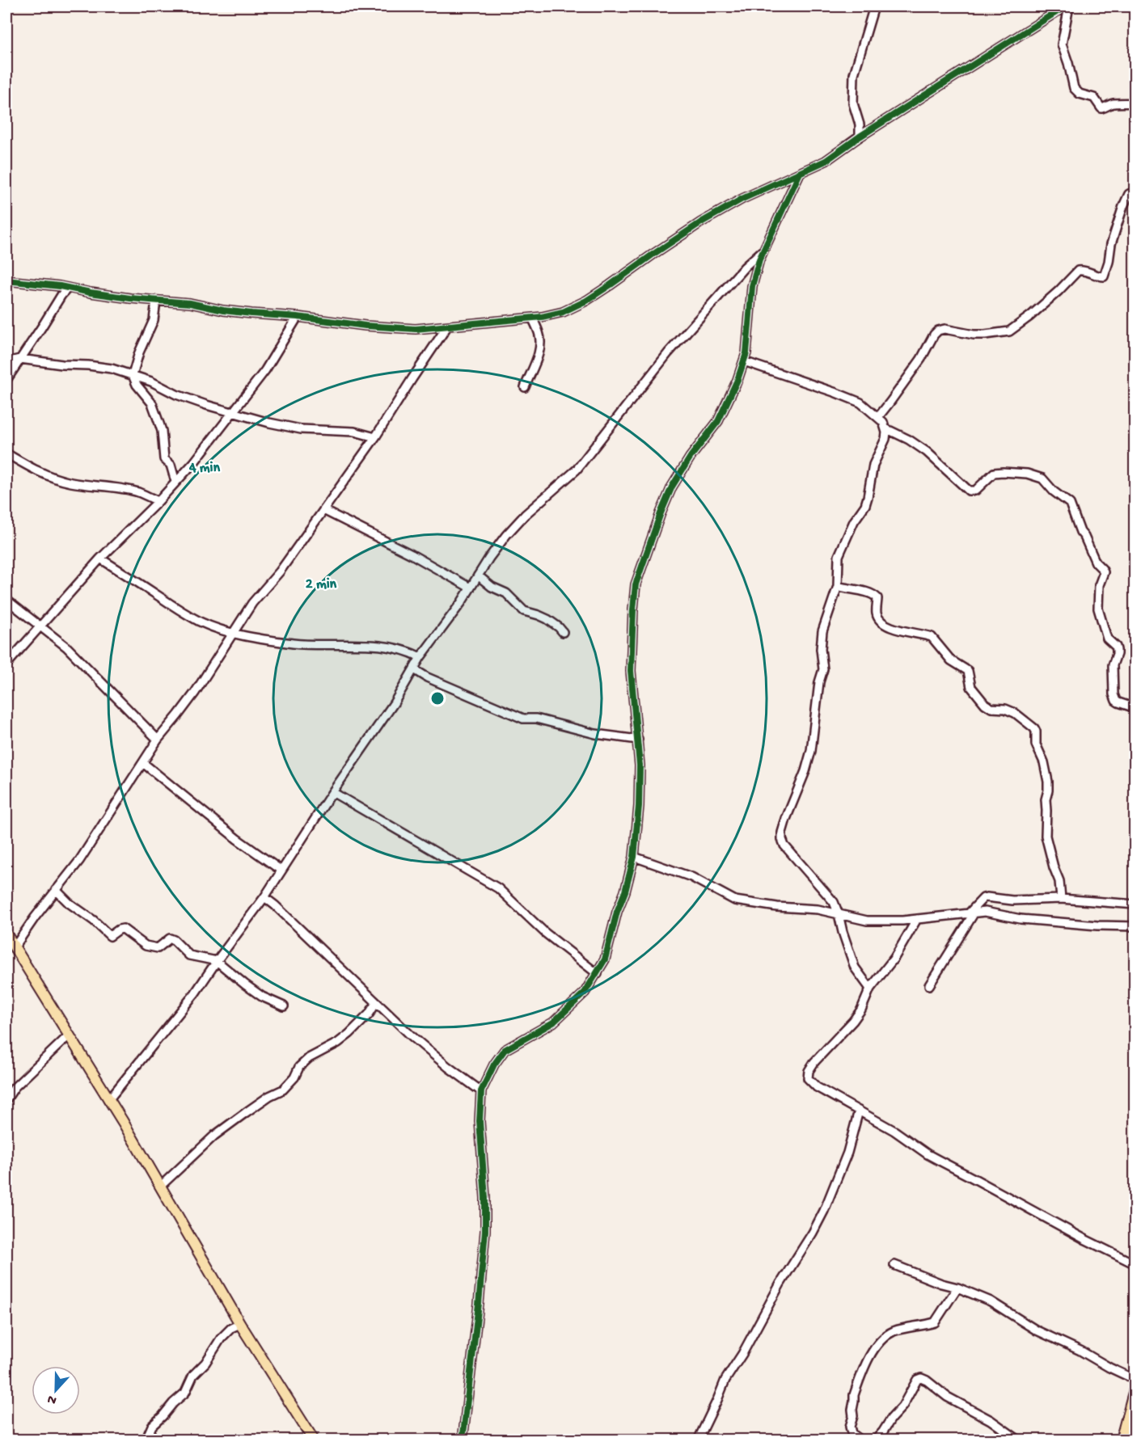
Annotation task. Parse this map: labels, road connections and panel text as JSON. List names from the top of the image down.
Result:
{
  "north": "bottom",
  "rings": ["4 min", "2 min"]
}
